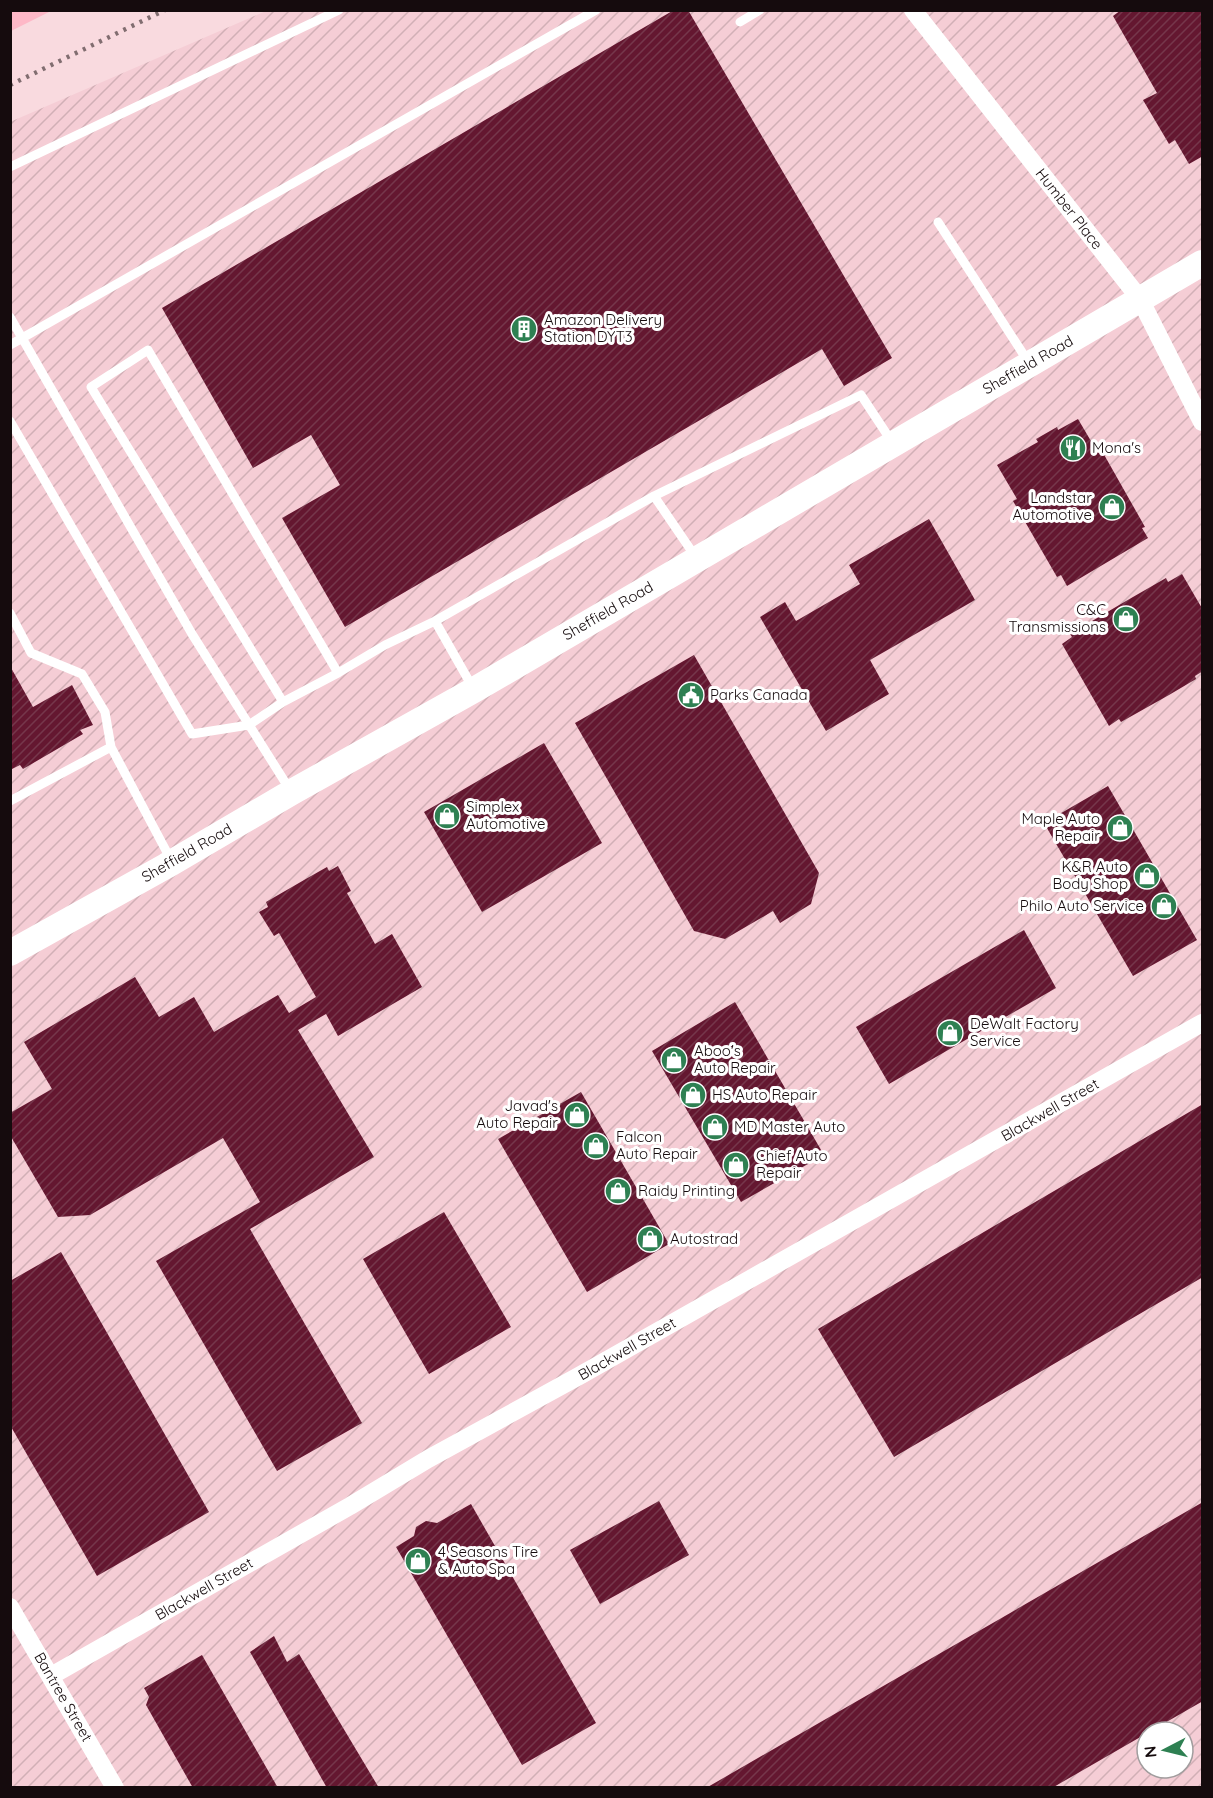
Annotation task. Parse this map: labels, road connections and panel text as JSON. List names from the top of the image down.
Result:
{
  "streets": {
    "street": [
      "Humber Place",
      "Sheffield Road",
      "Blackwell Street",
      "Bantree Street"
    ]
  },
  "crossings": [
    ["Humber Place", "Sheffield Road"],
    ["Blackwell Street", "Bantree Street"]
  ],
  "places": {
    "building": ["Amazon Delivery Station DYT3"],
    "restaurant": ["Mona's"],
    "shop": [
      "Landstar Automotive",
      "C&C Transmissions",
      "Simplex Automotive",
      "Maple Auto Repair",
      "K&R Auto Body Shop",
      "Philo Auto Service",
      "DeWalt Factory Service",
      "Aboo's Auto Repair",
      "HS Auto Repair",
      "Javad's Auto Repair",
      "MD Master Auto",
      "Falcon Auto Repair",
      "Chief Auto Repair",
      "Raidy Printing",
      "Autostrad",
      "4 Seasons Tire & Auto Spa"
    ],
    "public building": ["Parks Canada"]
  },
  "north": "left"
}
